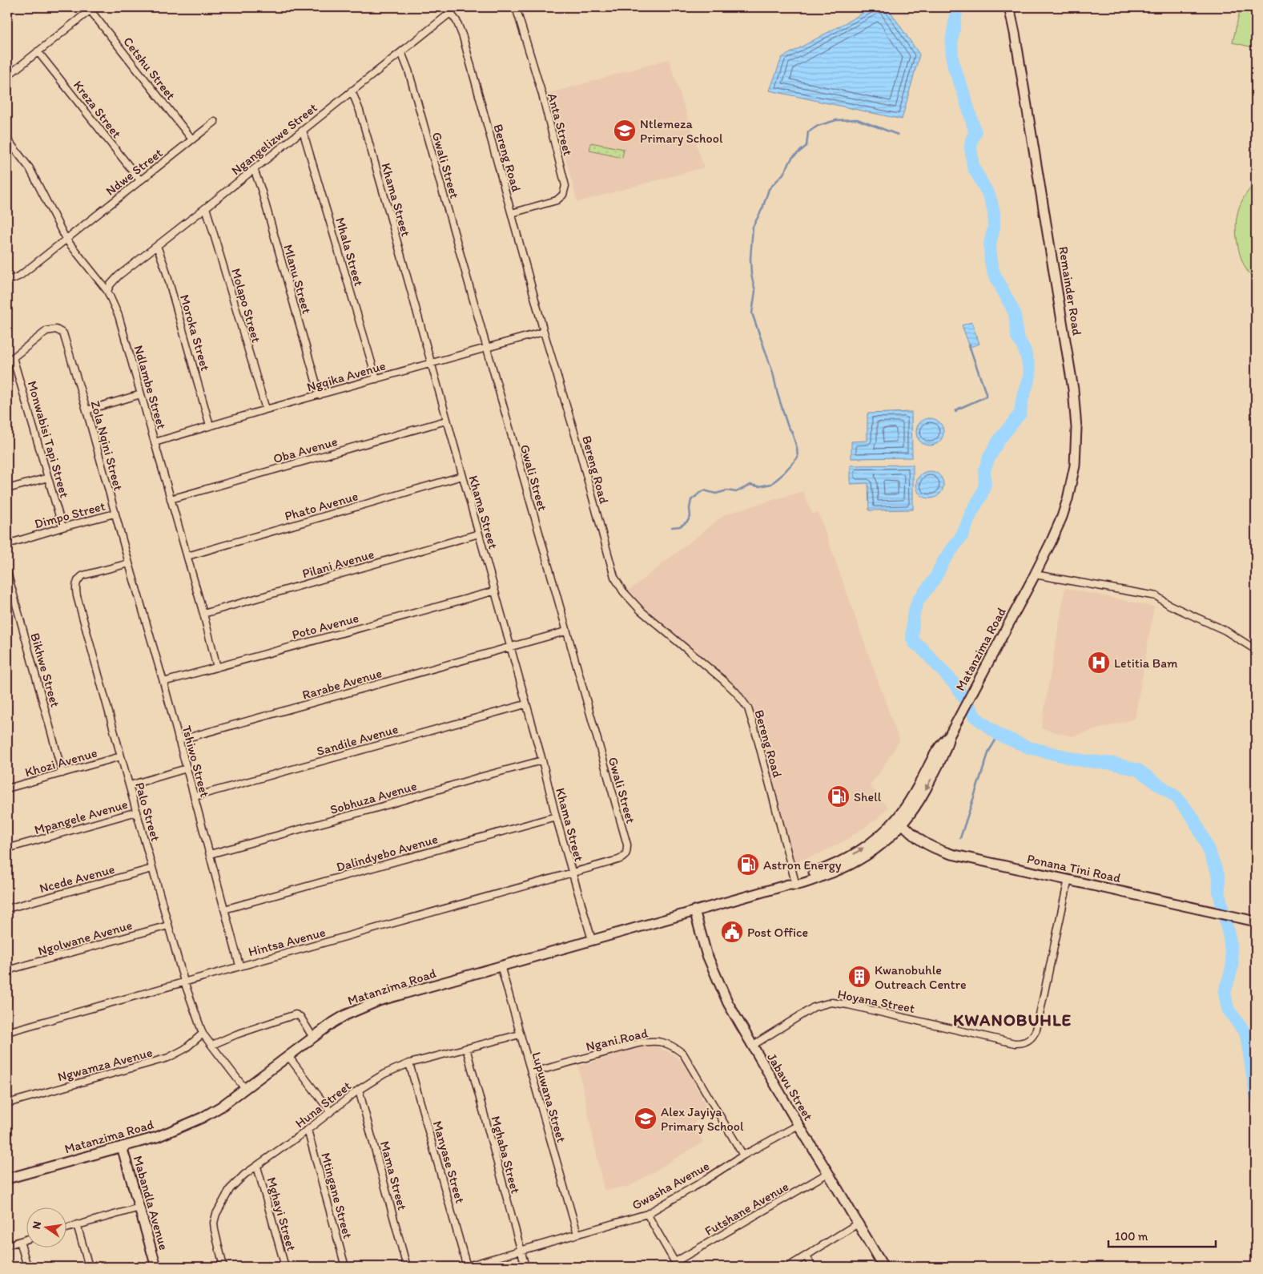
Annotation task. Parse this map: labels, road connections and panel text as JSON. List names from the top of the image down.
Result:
{
  "streets": {
    "street": [
      "Cetshu Street",
      "Kreza Street",
      "Anta Street",
      "Ngangelizwe Street",
      "Bereng Road",
      "Gwali Street",
      "Ndwe Street",
      "Khama Street",
      "Mhala Street",
      "Mlanu Street",
      "Remainder Road",
      "Molapo Street",
      "Moroka Street",
      "Ngqika Avenue",
      "Ndlambe Street",
      "Monwabisi Tapi Street",
      "Zola Nqini Street",
      "Oba Avenue",
      "Phato Avenue",
      "Dimpo Street",
      "Pilani Avenue",
      "Poto Avenue",
      "Matanzima Road",
      "Bikhwe Street",
      "Rarabe Avenue",
      "Sandile Avenue",
      "Tshiwo Street",
      "Khozi Avenue",
      "Sobhuza Avenue",
      "Palo Street",
      "Mpangele Avenue",
      "Dalindyebo Avenue",
      "Ponana Tini Road",
      "Ncede Avenue",
      "Ngolwane Avenue",
      "Hintsa Avenue",
      "Hoyana Street",
      "Ngani Road",
      "Ngwamza Avenue",
      "Jabavu Street",
      "Lupuwana Street",
      "Huna Street",
      "Mghaba Street",
      "Manyase Street",
      "Mama Street",
      "Gwasha Avenue",
      "Mtingane Street",
      "Mabandla Avenue",
      "Futshane Avenue",
      "Mghayi Street"
    ]
  },
  "crossings": [
    ["Cetshu Street", "Ndwe Street"],
    ["Kreza Street", "Ndwe Street"],
    ["Anta Street", "Bereng Road"],
    ["Ngangelizwe Street", "Bereng Road"],
    ["Ngangelizwe Street", "Gwali Street"],
    ["Ngangelizwe Street", "Khama Street"],
    ["Ngangelizwe Street", "Mhala Street"],
    ["Ngangelizwe Street", "Mlanu Street"],
    ["Ngangelizwe Street", "Molapo Street"],
    ["Ngangelizwe Street", "Moroka Street"],
    ["Ngangelizwe Street", "Ndlambe Street"],
    ["Bereng Road", "Ngqika Avenue"],
    ["Bereng Road", "Matanzima Road"],
    ["Gwali Street", "Khama Street"],
    ["Gwali Street", "Ngqika Avenue"],
    ["Gwali Street", "Rarabe Avenue"],
    ["Gwali Street", "Hintsa Avenue"],
    ["Ndwe Street", "Ndlambe Street"],
    ["Khama Street", "Ngqika Avenue"],
    ["Khama Street", "Oba Avenue"],
    ["Khama Street", "Phato Avenue"],
    ["Khama Street", "Pilani Avenue"],
    ["Khama Street", "Poto Avenue"],
    ["Khama Street", "Matanzima Road"],
    ["Khama Street", "Rarabe Avenue"],
    ["Khama Street", "Sandile Avenue"],
    ["Khama Street", "Sobhuza Avenue"],
    ["Khama Street", "Dalindyebo Avenue"],
    ["Khama Street", "Hintsa Avenue"],
    ["Mhala Street", "Ngqika Avenue"],
    ["Mlanu Street", "Ngqika Avenue"],
    ["Remainder Road", "Matanzima Road"],
    ["Molapo Street", "Ngqika Avenue"],
    ["Moroka Street", "Ngqika Avenue"],
    ["Ngqika Avenue", "Ndlambe Street"],
    ["Ndlambe Street", "Oba Avenue"],
    ["Ndlambe Street", "Phato Avenue"],
    ["Ndlambe Street", "Pilani Avenue"],
    ["Ndlambe Street", "Poto Avenue"],
    ["Monwabisi Tapi Street", "Zola Nqini Street"],
    ["Monwabisi Tapi Street", "Dimpo Street"],
    ["Zola Nqini Street", "Dimpo Street"],
    ["Zola Nqini Street", "Tshiwo Street"],
    ["Zola Nqini Street", "Palo Street"],
    ["Poto Avenue", "Tshiwo Street"],
    ["Matanzima Road", "Palo Street"],
    ["Matanzima Road", "Ponana Tini Road"],
    ["Matanzima Road", "Jabavu Street"],
    ["Matanzima Road", "Lupuwana Street"],
    ["Matanzima Road", "Mabandla Avenue"],
    ["Bikhwe Street", "Khozi Avenue"],
    ["Rarabe Avenue", "Tshiwo Street"],
    ["Sandile Avenue", "Tshiwo Street"],
    ["Tshiwo Street", "Sobhuza Avenue"],
    ["Tshiwo Street", "Palo Street"],
    ["Tshiwo Street", "Dalindyebo Avenue"],
    ["Tshiwo Street", "Hintsa Avenue"],
    ["Khozi Avenue", "Palo Street"],
    ["Palo Street", "Mpangele Avenue"],
    ["Palo Street", "Ncede Avenue"],
    ["Palo Street", "Ngolwane Avenue"],
    ["Palo Street", "Hintsa Avenue"],
    ["Palo Street", "Ngwamza Avenue"],
    ["Ponana Tini Road", "Hoyana Street"],
    ["Hoyana Street", "Jabavu Street"],
    ["Ngani Road", "Lupuwana Street"],
    ["Ngani Road", "Gwasha Avenue"],
    ["Jabavu Street", "Gwasha Avenue"],
    ["Jabavu Street", "Futshane Avenue"],
    ["Lupuwana Street", "Huna Street"],
    ["Lupuwana Street", "Gwasha Avenue"],
    ["Huna Street", "Mghaba Street"],
    ["Huna Street", "Manyase Street"],
    ["Huna Street", "Mama Street"],
    ["Huna Street", "Mtingane Street"],
    ["Huna Street", "Mghayi Street"],
    ["Mghaba Street", "Gwasha Avenue"],
    ["Manyase Street", "Gwasha Avenue"]
  ],
  "districts": ["KWANOBUHLE"],
  "places": {
    "school or university": ["Ntlemeza Primary School", "Alex Jayiya Primary School"],
    "hospital": ["Letitia Bam"],
    "fuel station": ["Shell", "Astron Energy"],
    "public building": ["Post Office"],
    "building": ["Kwanobuhle Outreach Centre"]
  },
  "scale_bar": "100 m",
  "north": "left"
}
